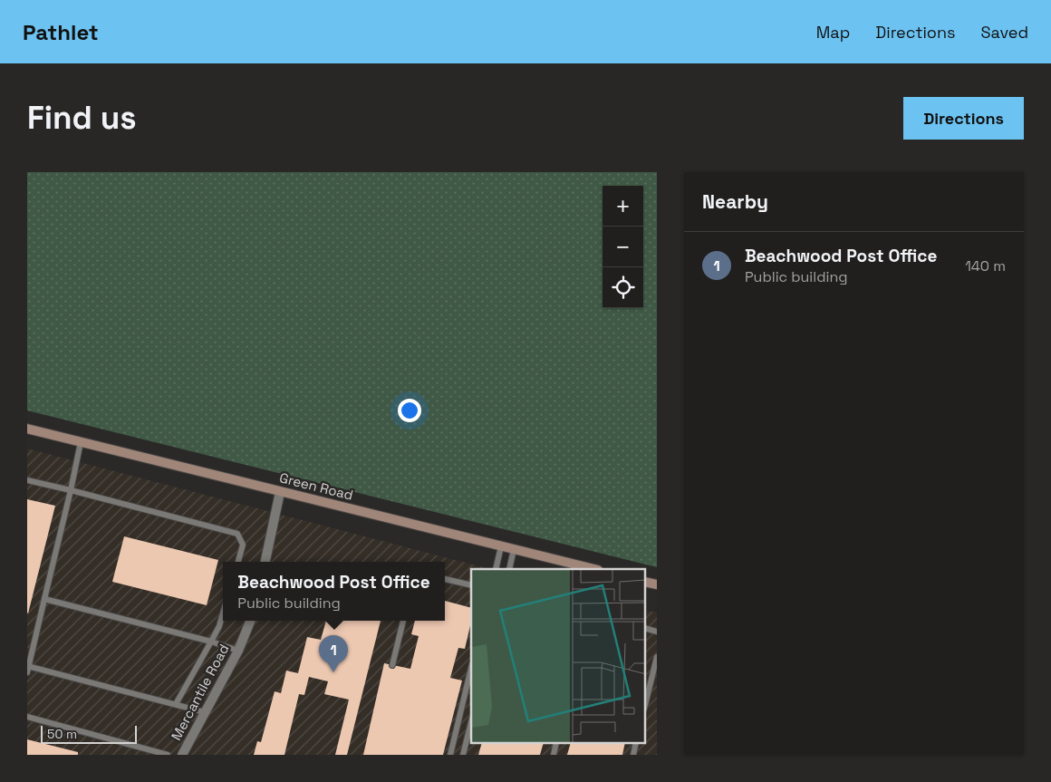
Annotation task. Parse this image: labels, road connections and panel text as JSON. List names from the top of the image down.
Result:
{
  "streets": {
    "main road": ["Green Road"],
    "street": ["Mercantile Road"]
  },
  "scale_bar": "50 m",
  "page": {
    "header": "Pathlet",
    "nav": ["Map", "Directions", "Saved"],
    "buttons": "Directions",
    "title": "Find us",
    "heading": "Nearby",
    "map_buttons": ["+", "−"],
    "list": [
      {
        "mark": "1",
        "name": "Beachwood Post Office",
        "note": "Public building",
        "value": "140 m"
      }
    ],
    "popup": ["Beachwood Post Office", "Public building"],
    "pins": "1",
    "scale": "50 m"
  }
}
